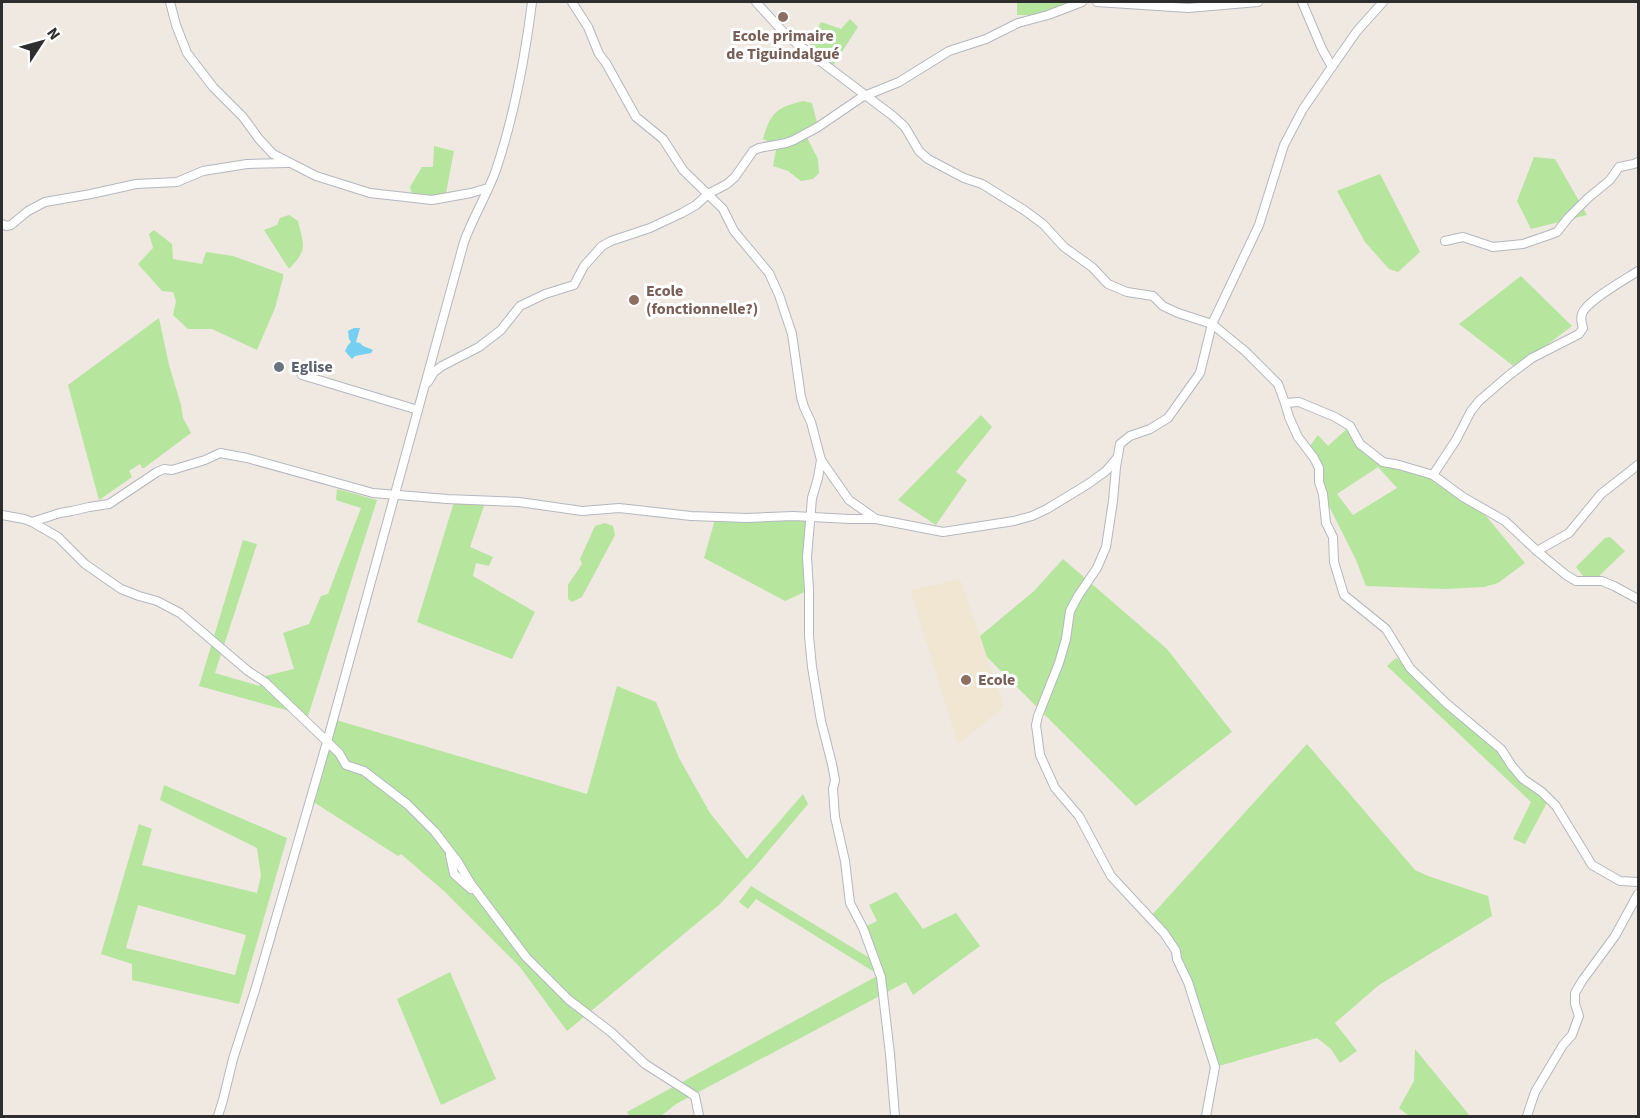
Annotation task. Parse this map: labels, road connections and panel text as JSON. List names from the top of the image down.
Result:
{
  "places": [
    "Ecole primaire de Tiguindalgué",
    "Ecole (fonctionnelle?)",
    "Eglise",
    "Ecole"
  ],
  "north": "top right"
}
